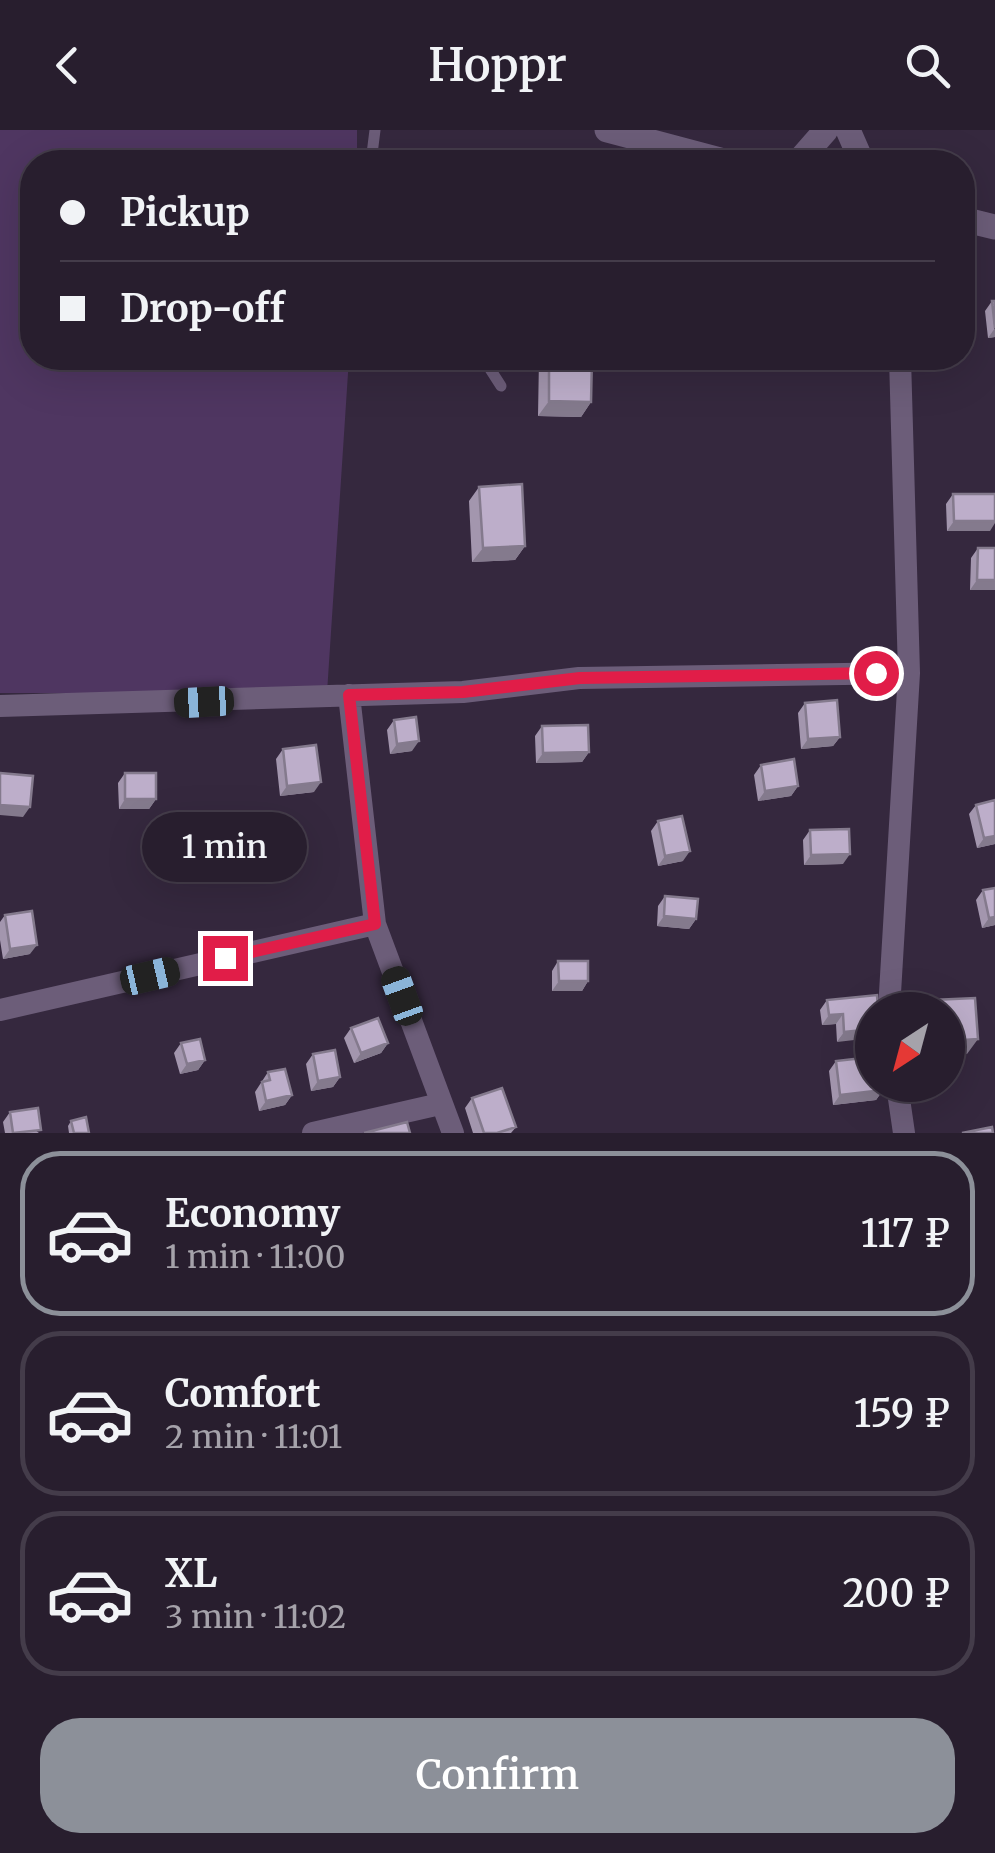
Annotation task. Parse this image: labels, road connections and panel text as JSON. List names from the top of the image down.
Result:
{
  "north": "bottom left",
  "page": {
    "header": "Hoppr",
    "banner": ["Pickup", "Drop-off"],
    "bubble": "1 min",
    "list": [
      {
        "name": "Economy",
        "note": "1 min · 11:00",
        "value": "117 ₽"
      },
      {
        "name": "Comfort",
        "note": "2 min · 11:01",
        "value": "159 ₽"
      },
      {
        "name": "XL",
        "note": "3 min · 11:02",
        "value": "200 ₽"
      }
    ],
    "buttons": "Confirm"
  }
}
